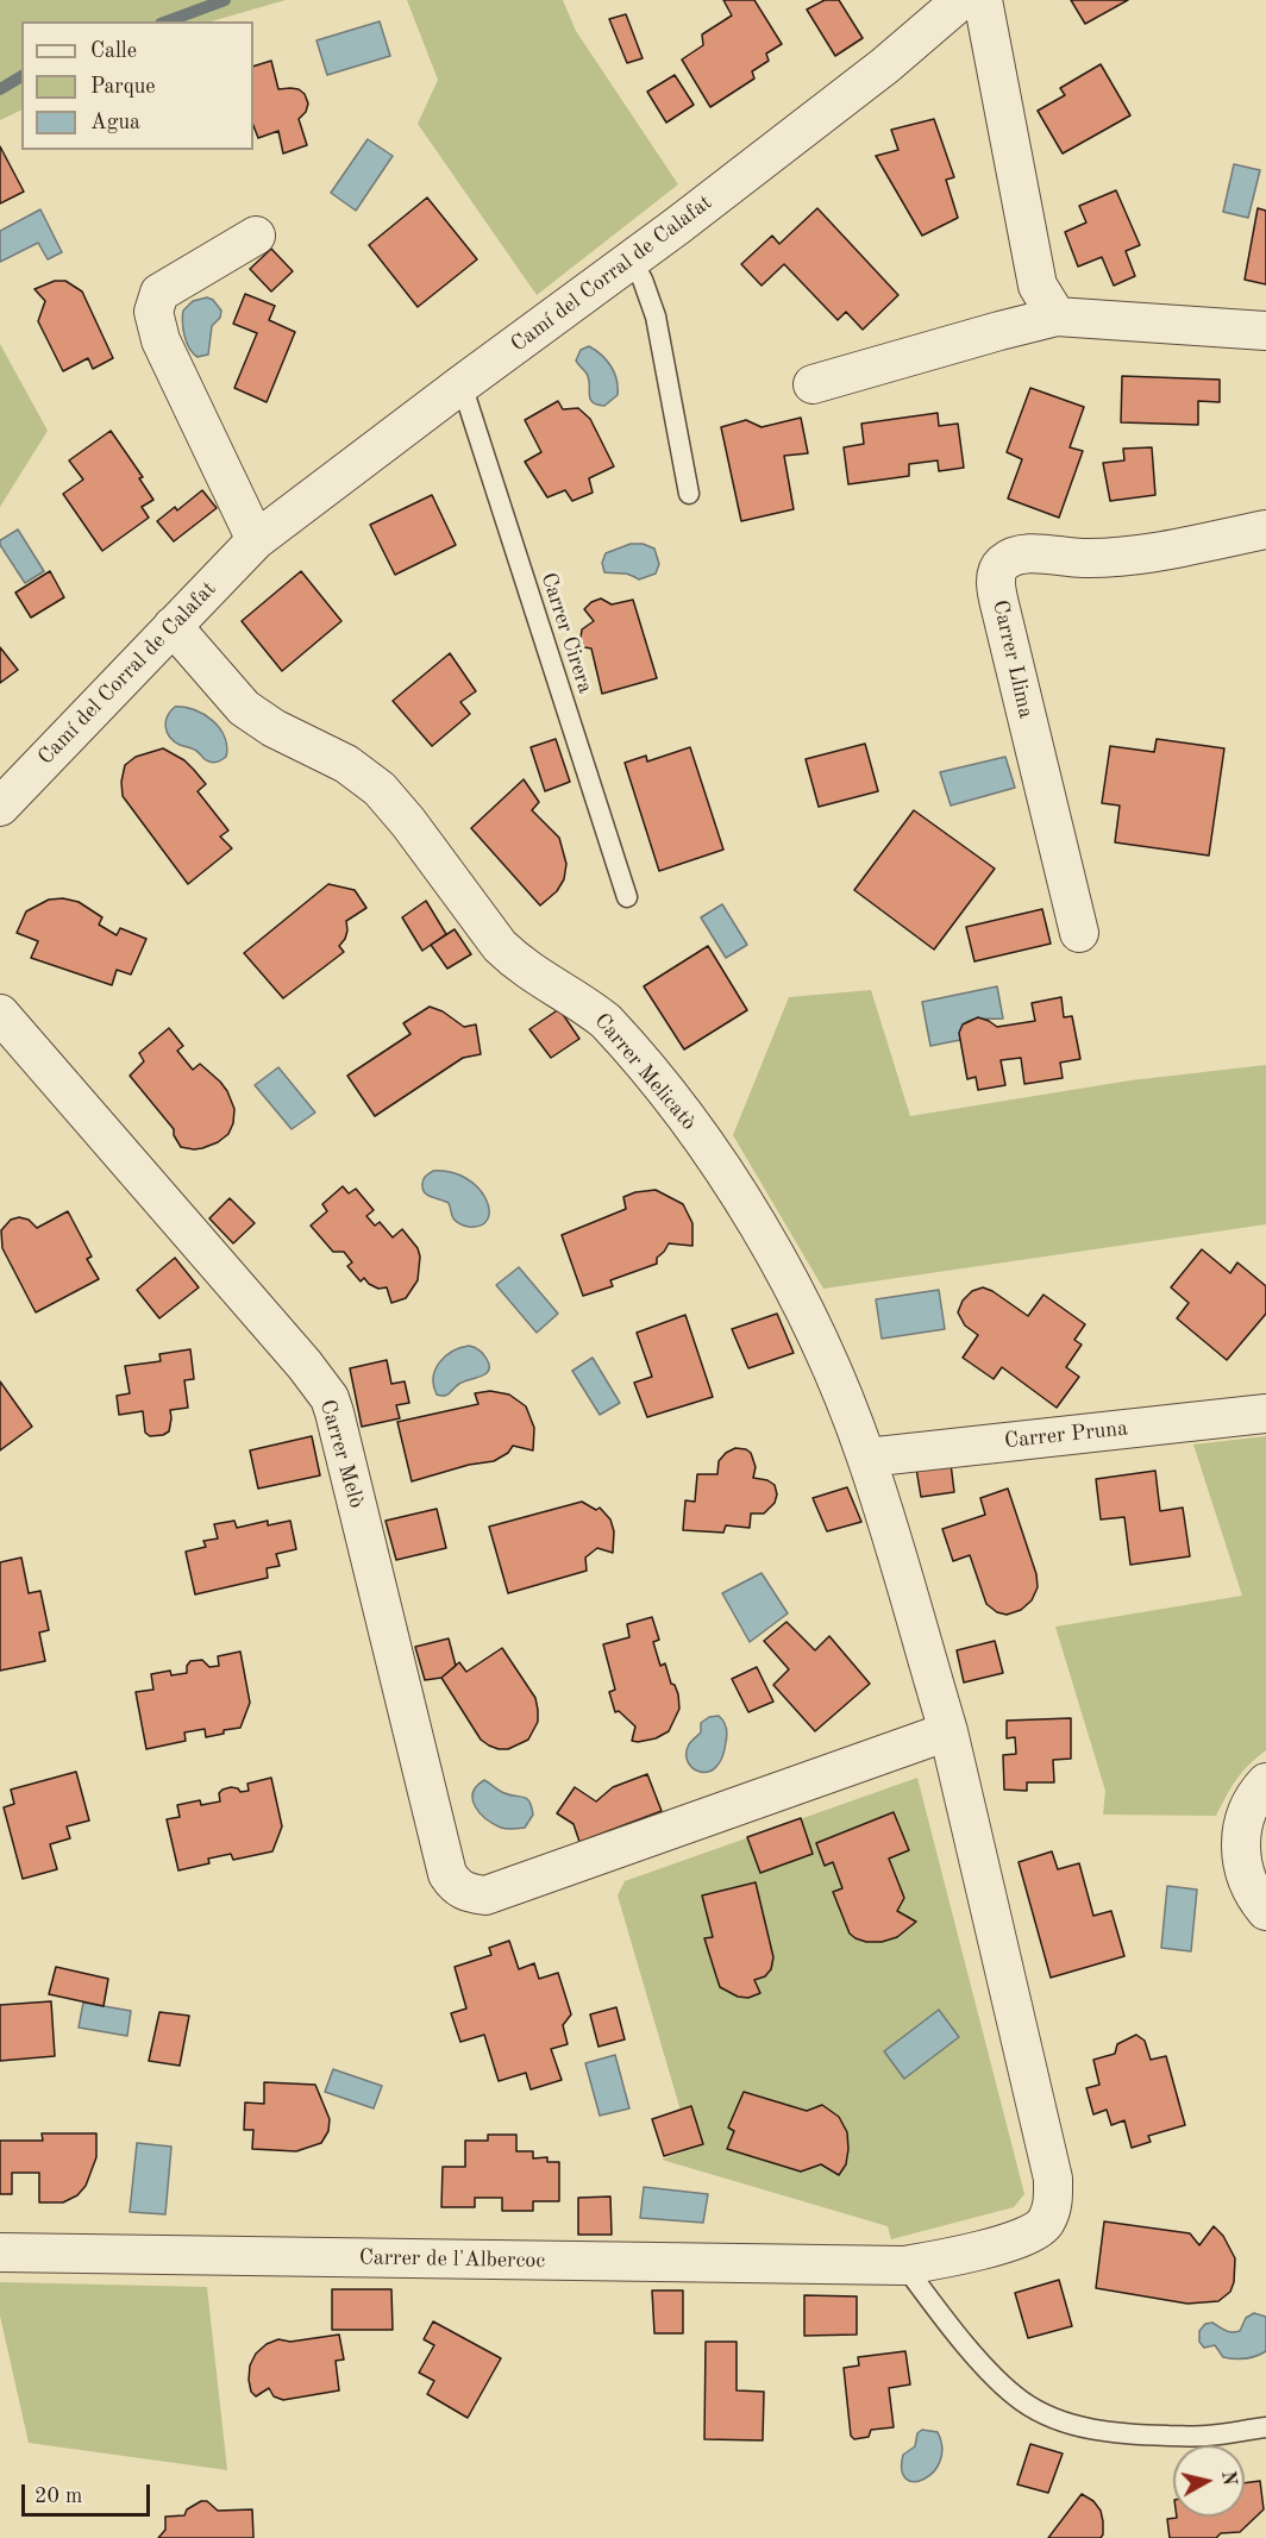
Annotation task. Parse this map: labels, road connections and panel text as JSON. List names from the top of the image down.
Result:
{
  "streets": {
    "street": [
      "Camí del Corral de Calafat",
      "Carrer Llima",
      "Carrer Melicatò",
      "Carrer Pruna",
      "Carrer Melò",
      "Carrer de l'Albercoc"
    ],
    "lane": ["Carrer Cirera"]
  },
  "crossings": [
    ["Camí del Corral de Calafat", "Carrer Cirera"],
    ["Camí del Corral de Calafat", "Carrer Melicatò"],
    ["Carrer Melicatò", "Carrer Pruna"],
    ["Carrer Melicatò", "Carrer Melò"],
    ["Carrer Melicatò", "Carrer de l'Albercoc"],
    ["Carrer Melò", "Carrer de l'Albercoc"]
  ],
  "legend": ["Calle", "Parque", "Agua"],
  "scale_bar": "20 m",
  "north": "right"
}
